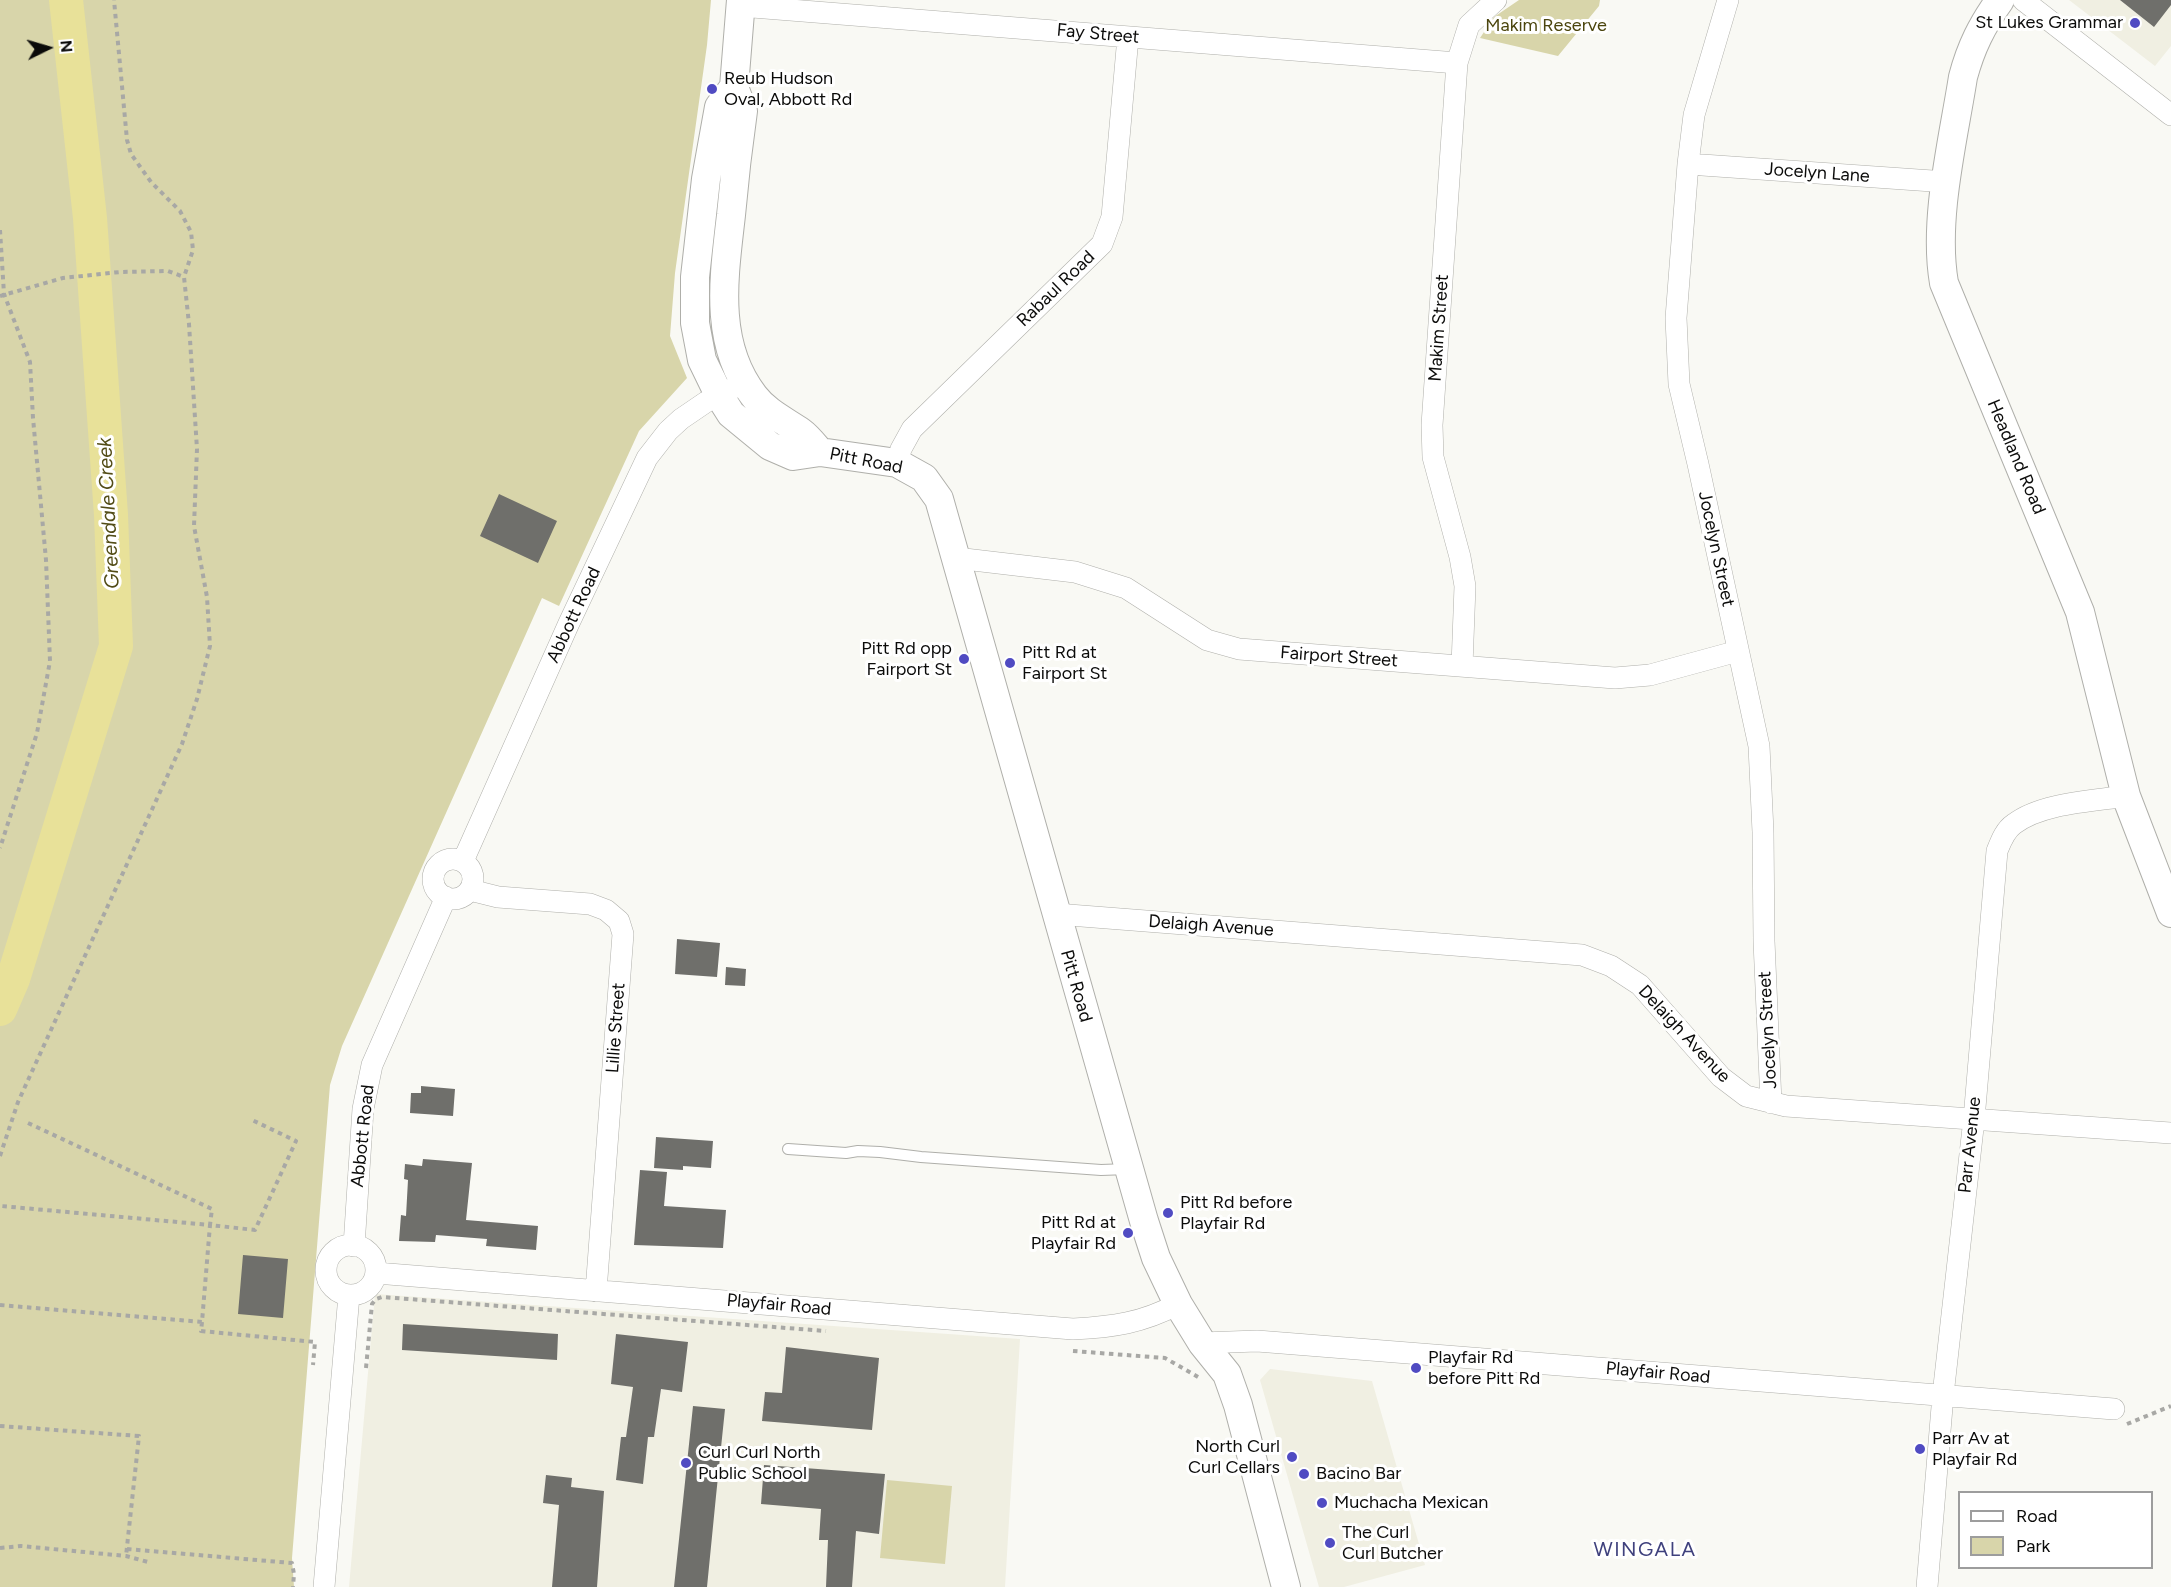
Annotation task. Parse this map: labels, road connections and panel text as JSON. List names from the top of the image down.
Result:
{
  "streets": {
    "main road": ["Headland Road", "Pitt Road"],
    "street": [
      "Fay Street",
      "Jocelyn Lane",
      "Rabaul Road",
      "Makim Street",
      "Jocelyn Street",
      "Abbott Road",
      "Fairport Street",
      "Delaigh Avenue",
      "Lillie Street",
      "Parr Avenue",
      "Playfair Road"
    ]
  },
  "crossings": [
    ["Fay Street", "Rabaul Road"],
    ["Fay Street", "Makim Street"],
    ["Jocelyn Lane", "Headland Road"],
    ["Jocelyn Lane", "Jocelyn Street"],
    ["Rabaul Road", "Pitt Road"],
    ["Makim Street", "Fairport Street"],
    ["Headland Road", "Parr Avenue"],
    ["Pitt Road", "Abbott Road"],
    ["Pitt Road", "Fairport Street"],
    ["Pitt Road", "Delaigh Avenue"],
    ["Pitt Road", "Playfair Road"],
    ["Jocelyn Street", "Fairport Street"],
    ["Jocelyn Street", "Delaigh Avenue"],
    ["Abbott Road", "Lillie Street"],
    ["Abbott Road", "Playfair Road"],
    ["Delaigh Avenue", "Parr Avenue"],
    ["Lillie Street", "Playfair Road"],
    ["Parr Avenue", "Playfair Road"]
  ],
  "districts": ["WINGALA"],
  "water": ["Greendale Creek"],
  "parks": ["Makim Reserve"],
  "places": [
    "St Lukes Grammar",
    "Reub Hudson Oval, Abbott Rd",
    "Pitt Rd opp Fairport St",
    "Pitt Rd at Fairport St",
    "Pitt Rd before Playfair Rd",
    "Pitt Rd at Playfair Rd",
    "Playfair Rd before Pitt Rd",
    "Parr Av at Playfair Rd",
    "North Curl Curl Cellars",
    "Curl Curl North Public School",
    "Bacino Bar",
    "Muchacha Mexican",
    "The Curl Curl Butcher"
  ],
  "legend": ["Road", "Park"],
  "north": "right"
}
